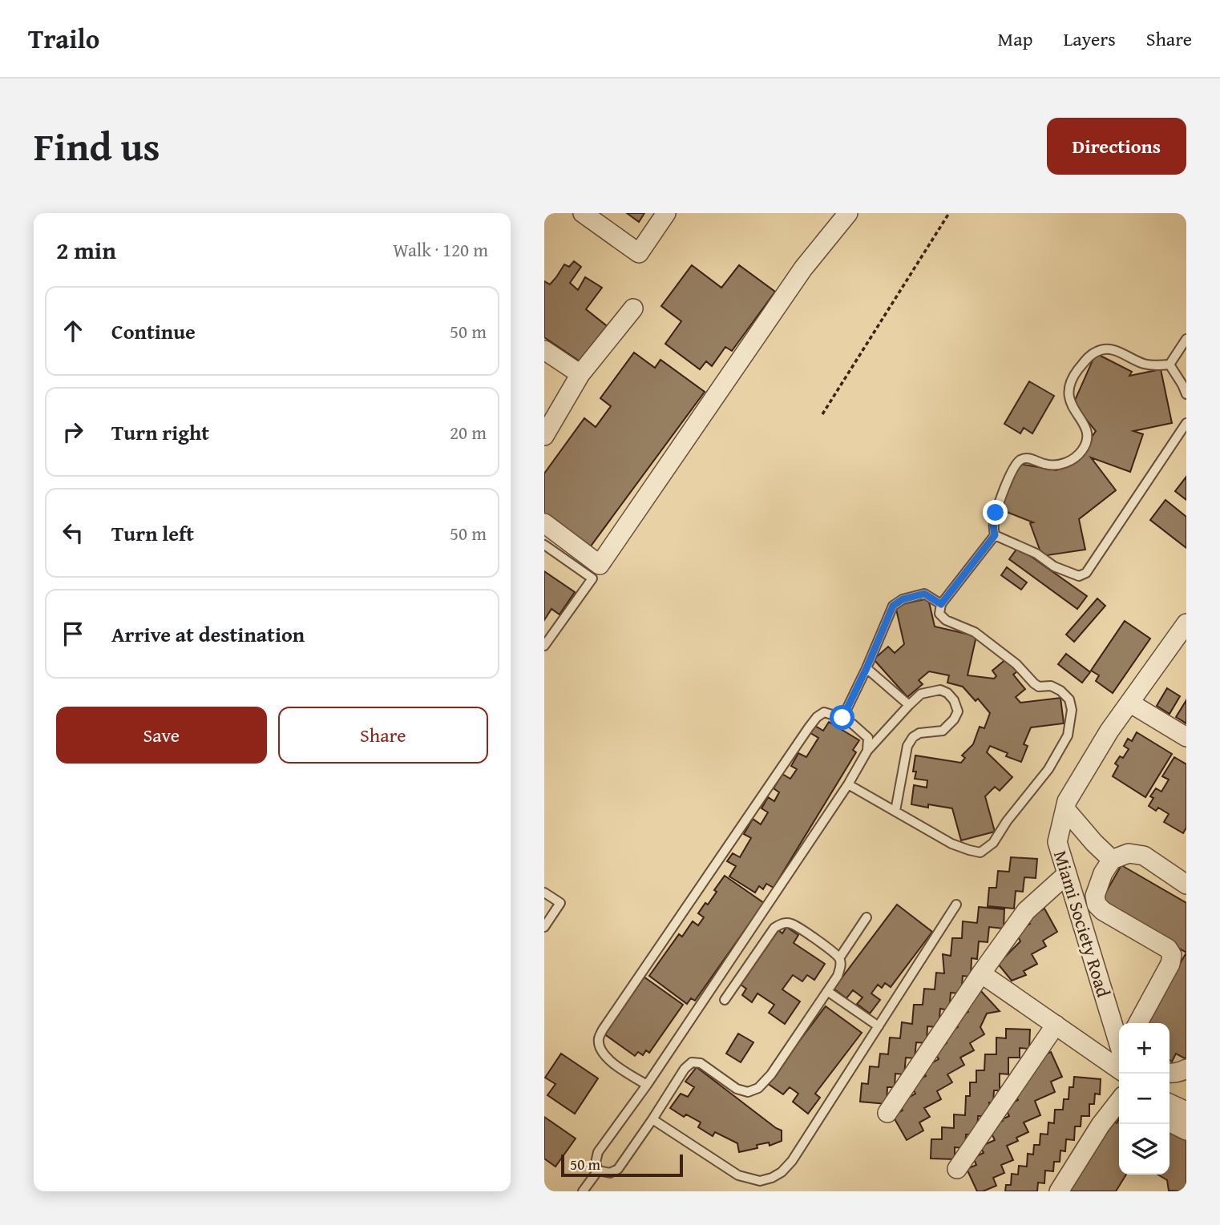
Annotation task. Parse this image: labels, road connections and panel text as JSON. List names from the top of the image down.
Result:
{
  "streets": {
    "street": ["Miami Society Road"]
  },
  "scale_bar": "50 m",
  "page": {
    "header": "Trailo",
    "nav": ["Map", "Layers", "Share"],
    "title": "Find us",
    "buttons": [
      "Directions",
      ["Save", "Share"]
    ],
    "heading": ["2 min", "Walk · 120 m"],
    "list": [
      ["Continue", "50 m"],
      ["Turn right", "20 m"],
      ["Turn left", "50 m"],
      "Arrive at destination"
    ],
    "map_buttons": ["+", "−"],
    "scale": "50 m"
  }
}
